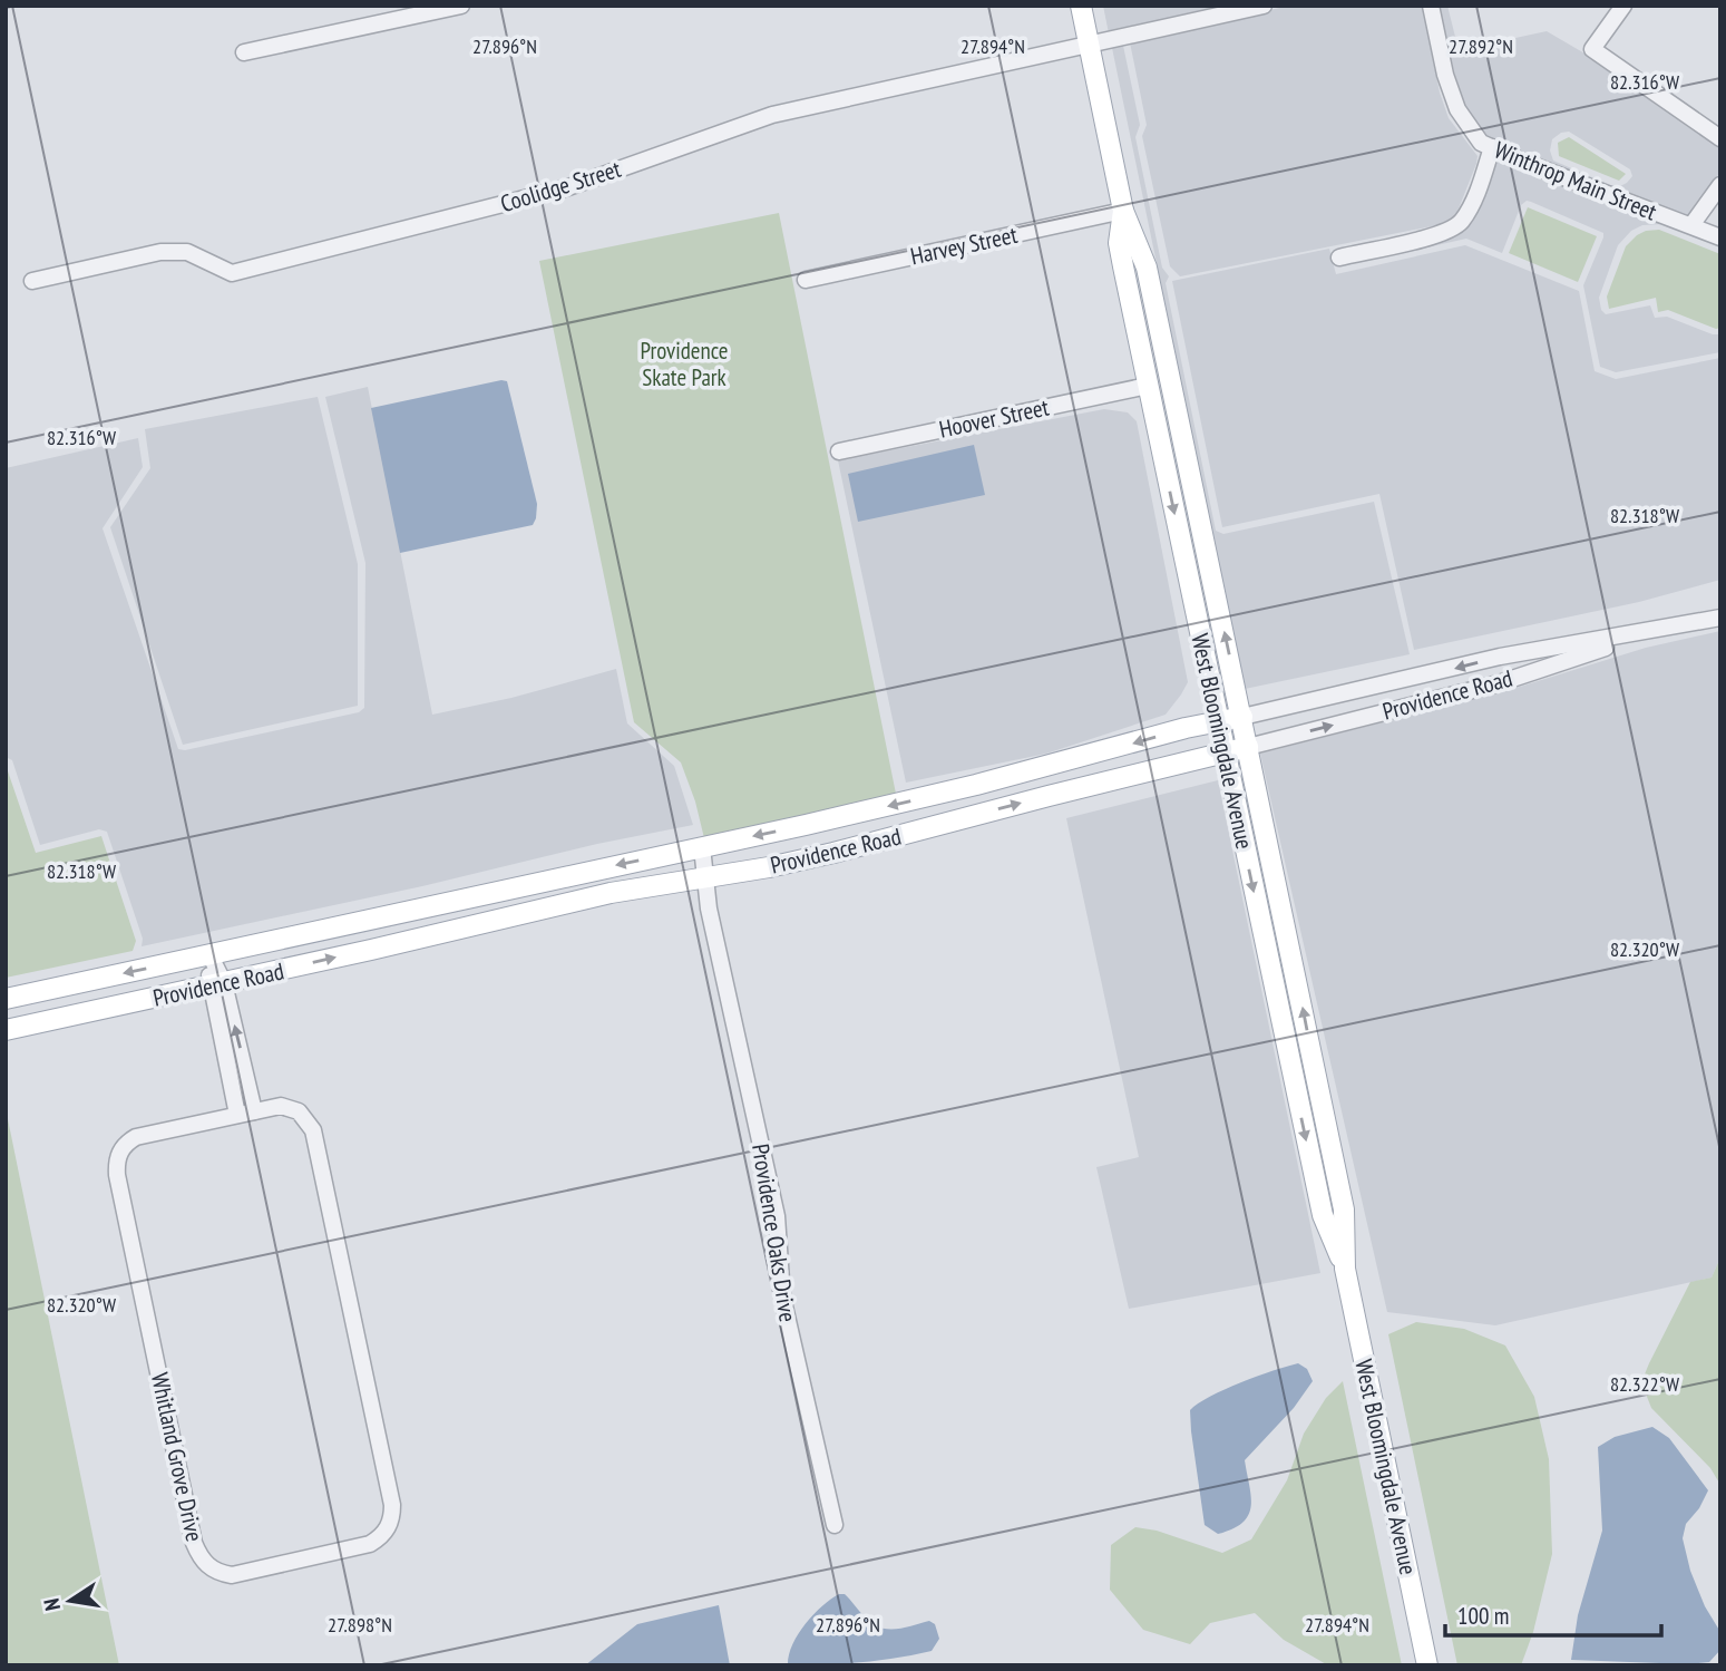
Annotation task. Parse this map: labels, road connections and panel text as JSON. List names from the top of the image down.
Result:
{
  "streets": {
    "main road": ["Providence Road", "West Bloomingdale Avenue"],
    "street": [
      "Winthrop Main Street",
      "Coolidge Street",
      "Harvey Street",
      "Hoover Street",
      "Providence Oaks Drive",
      "Whitland Grove Drive"
    ]
  },
  "crossings": [
    ["Coolidge Street", "West Bloomingdale Avenue"],
    ["Harvey Street", "West Bloomingdale Avenue"],
    ["Hoover Street", "West Bloomingdale Avenue"],
    ["Providence Road", "West Bloomingdale Avenue"],
    ["Providence Road", "Providence Oaks Drive"]
  ],
  "parks": ["Providence Skate Park"],
  "scale_bar": "100 m",
  "north": "left",
  "coordinates": [
    "27.896°N",
    "27.894°N",
    "27.892°N",
    "82.316°W",
    "82.318°W",
    "82.320°W",
    "82.322°W",
    "27.898°N"
  ]
}
